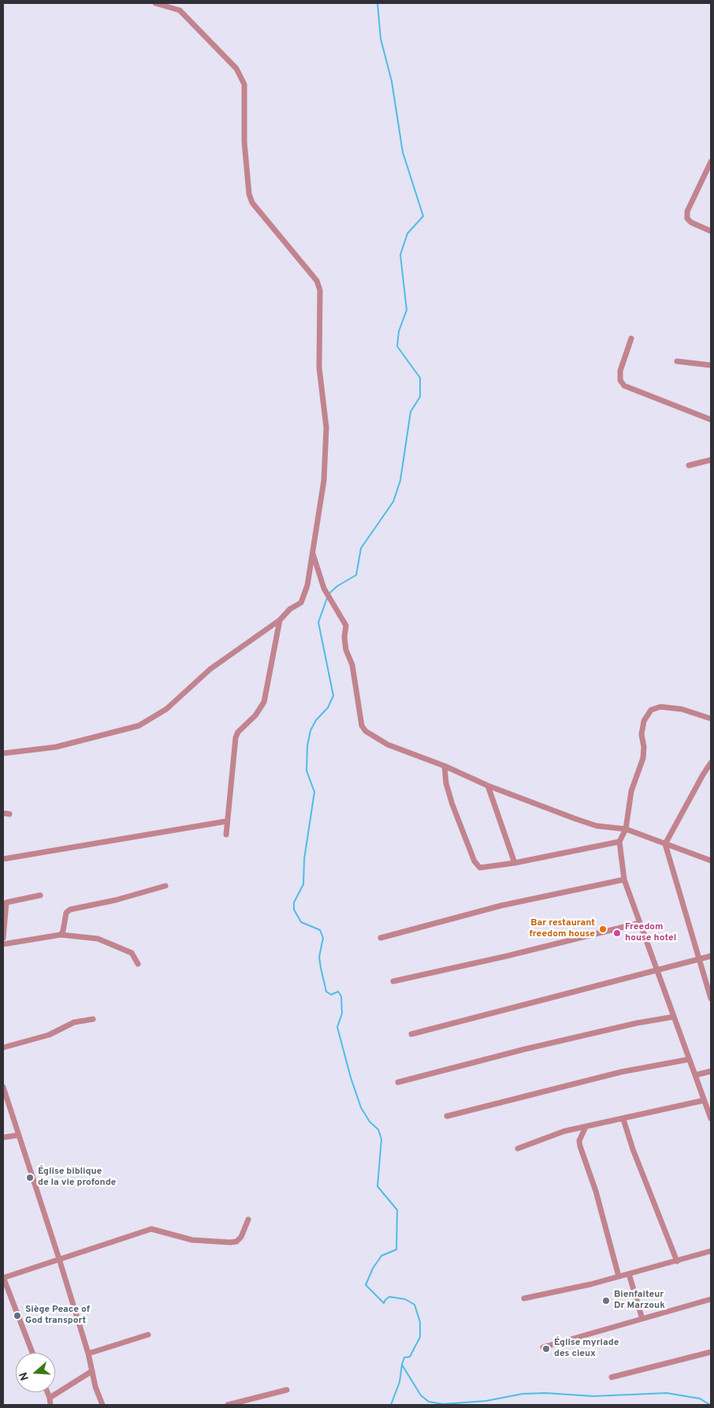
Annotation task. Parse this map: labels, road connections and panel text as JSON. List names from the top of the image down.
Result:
{
  "places": [
    "Bar restaurant freedom house",
    "Freedom house hotel",
    "Église biblique de la vie profonde",
    "Bienfaiteur Dr Marzouk",
    "Siège Peace of God transport",
    "Église myriade des cieux"
  ],
  "north": "left"
}
